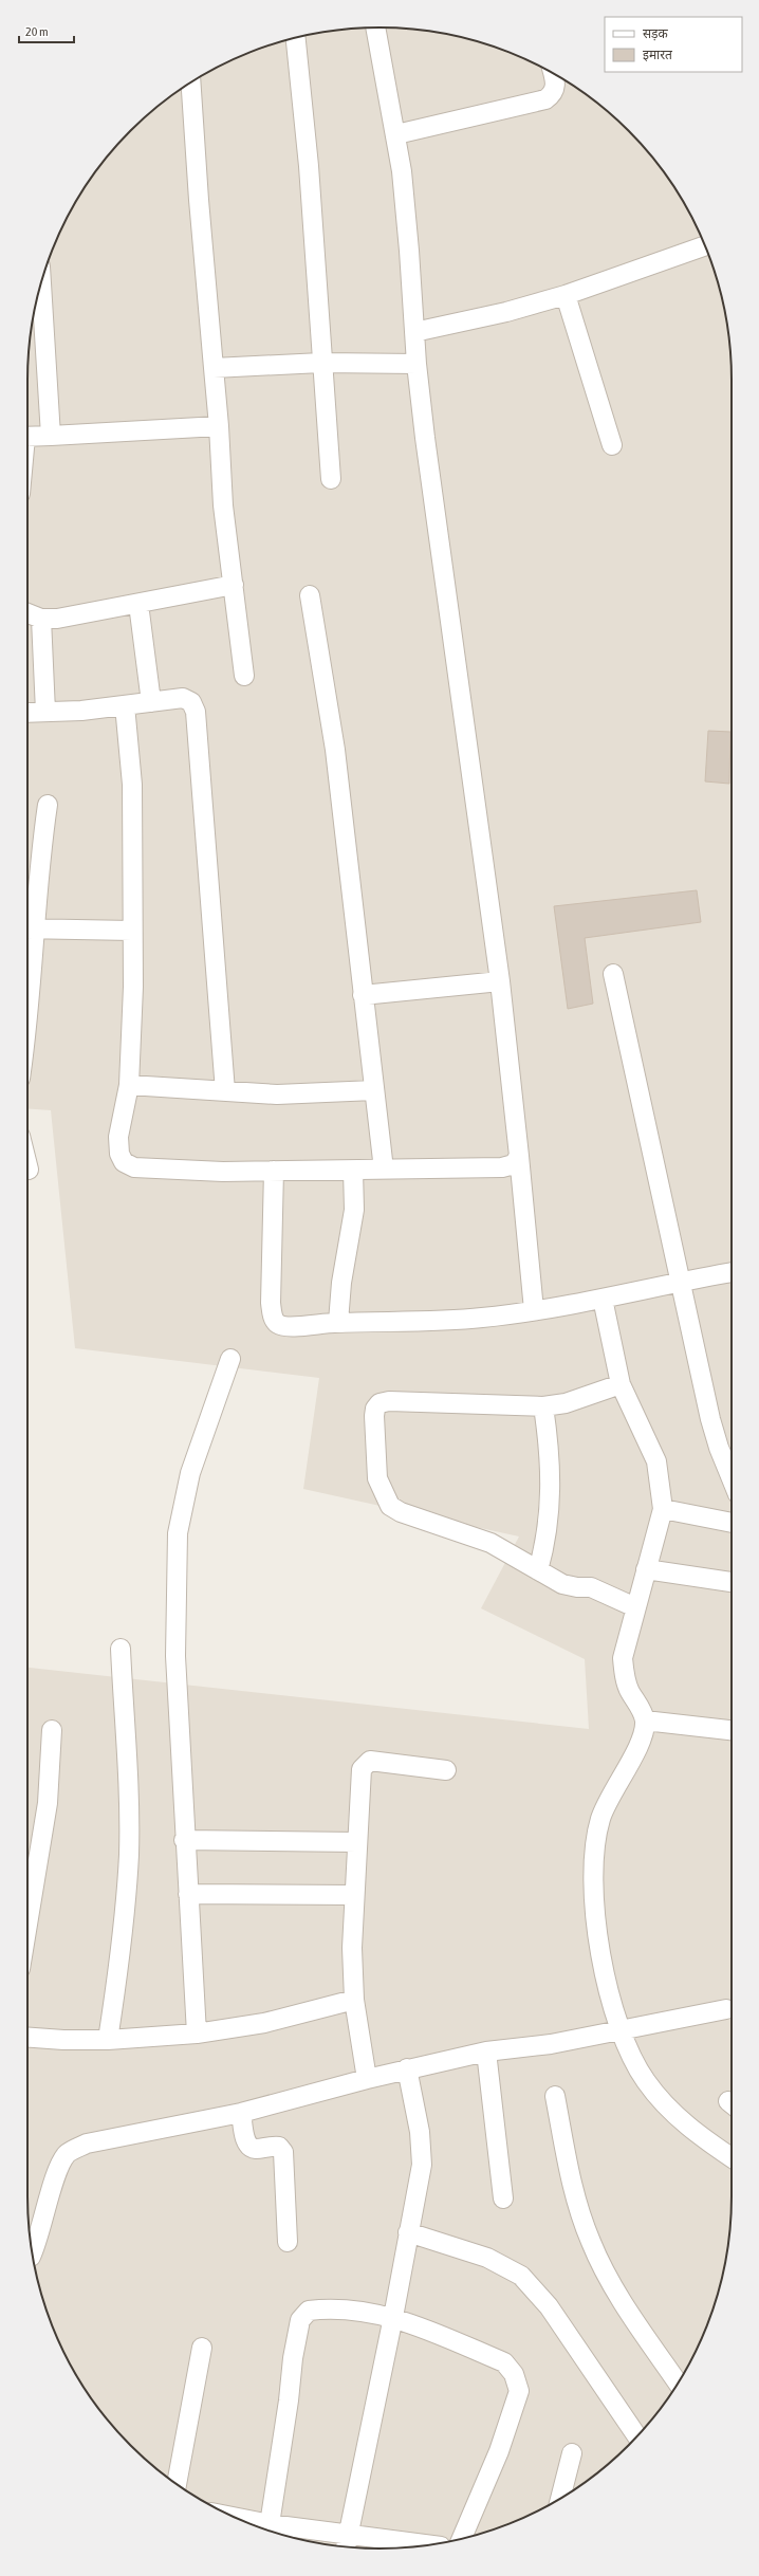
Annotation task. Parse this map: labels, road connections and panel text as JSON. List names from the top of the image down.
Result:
{
  "legend": ["सड़क", "इमारत"],
  "scale_bar": "20 m"
}
